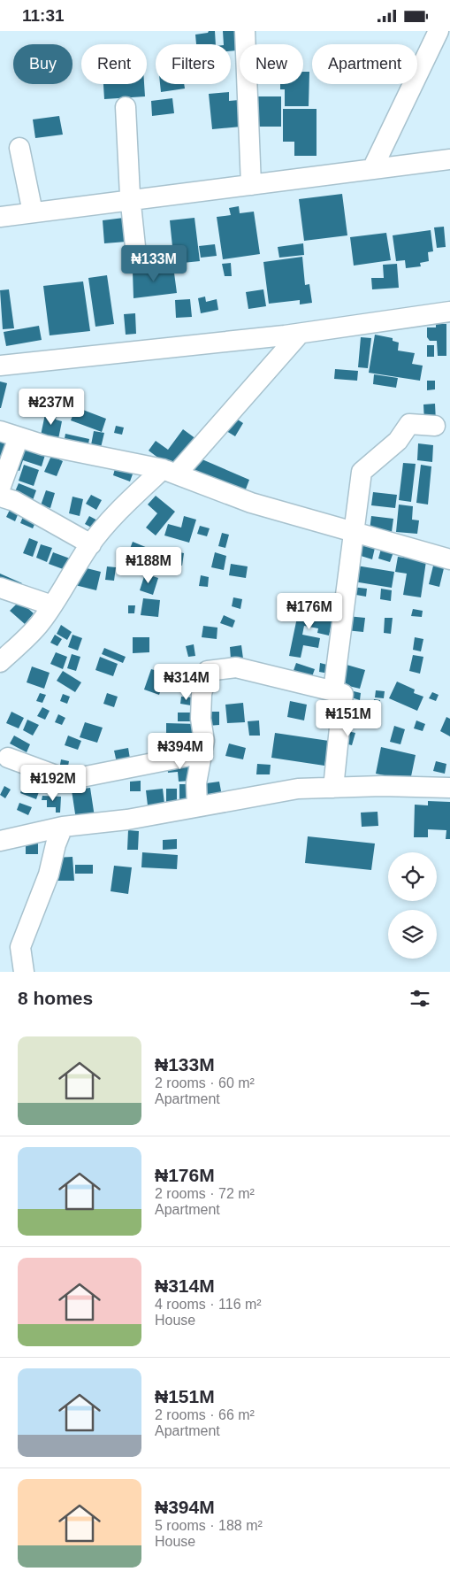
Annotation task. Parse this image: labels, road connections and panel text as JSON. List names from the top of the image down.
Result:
{
  "page": {
    "status": "11:31",
    "chip": [
      "Buy",
      "Rent",
      "Filters",
      "New",
      "Apartment"
    ],
    "price": [
      "₦133M",
      "₦237M",
      "₦188M",
      "₦176M",
      "₦314M",
      "₦151M",
      "₦394M",
      "₦192M"
    ],
    "heading": "8 homes",
    "list": [
      {
        "name": "₦133M",
        "note": "2 rooms · 60 m² · Apartment"
      },
      {
        "name": "₦176M",
        "note": "2 rooms · 72 m² · Apartment"
      },
      {
        "name": "₦314M",
        "note": "4 rooms · 116 m² · House"
      },
      {
        "name": "₦151M",
        "note": "2 rooms · 66 m² · Apartment"
      },
      {
        "name": "₦394M",
        "note": "5 rooms · 188 m² · House"
      }
    ]
  }
}
